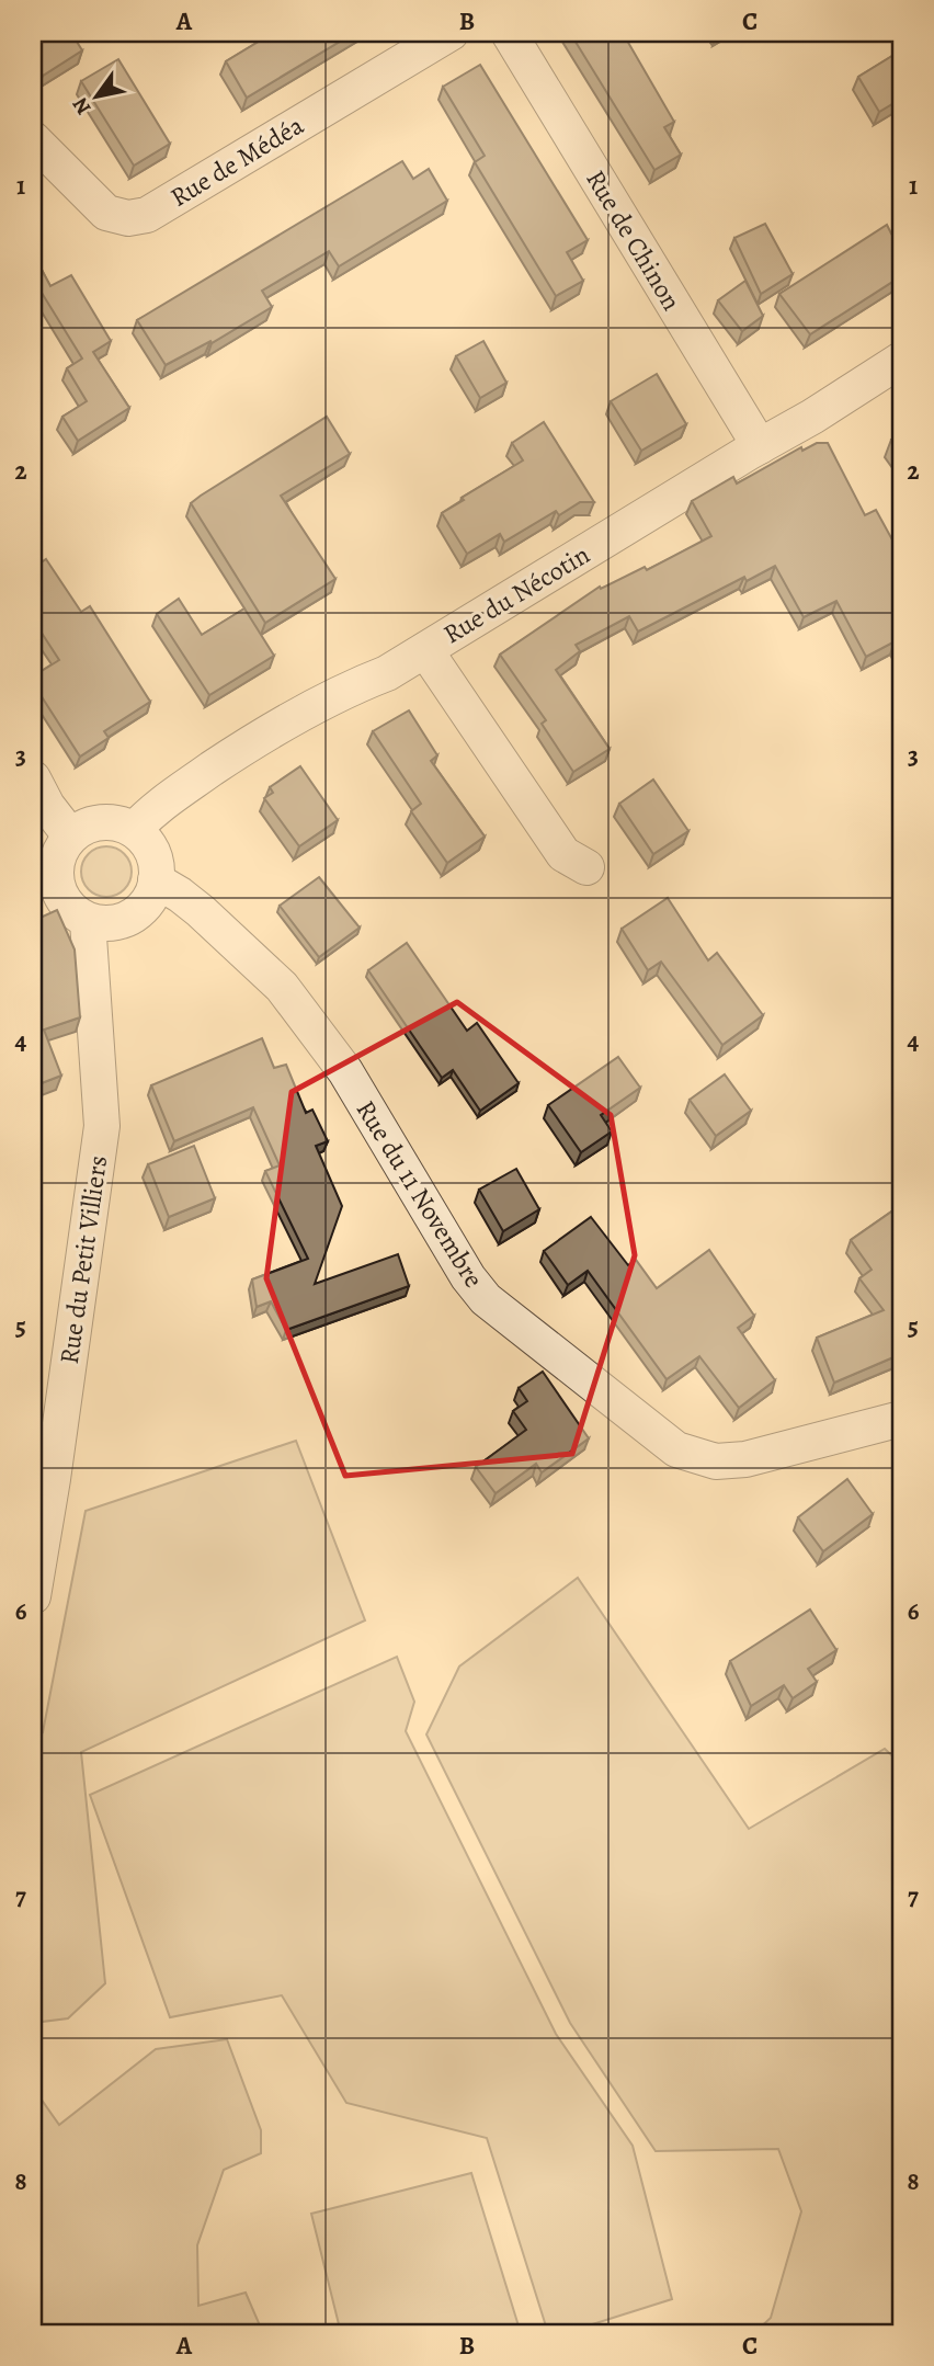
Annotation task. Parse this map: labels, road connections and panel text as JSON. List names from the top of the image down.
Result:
{
  "streets": {
    "street": [
      "Rue de Médéa",
      "Rue de Chinon",
      "Rue du Nécotin",
      "Rue du 11 Novembre",
      "Rue du Petit Villiers"
    ]
  },
  "crossings": [
    ["Rue de Chinon", "Rue du Nécotin"],
    ["Rue du Nécotin", "Rue du 11 Novembre"],
    ["Rue du Nécotin", "Rue du Petit Villiers"],
    ["Rue du 11 Novembre", "Rue du Petit Villiers"]
  ],
  "north": "bottom left",
  "grid": {
    "columns": ["A", "B", "C"],
    "rows": [
      "1",
      "2",
      "3",
      "4",
      "5",
      "6",
      "7",
      "8"
    ]
  }
}
